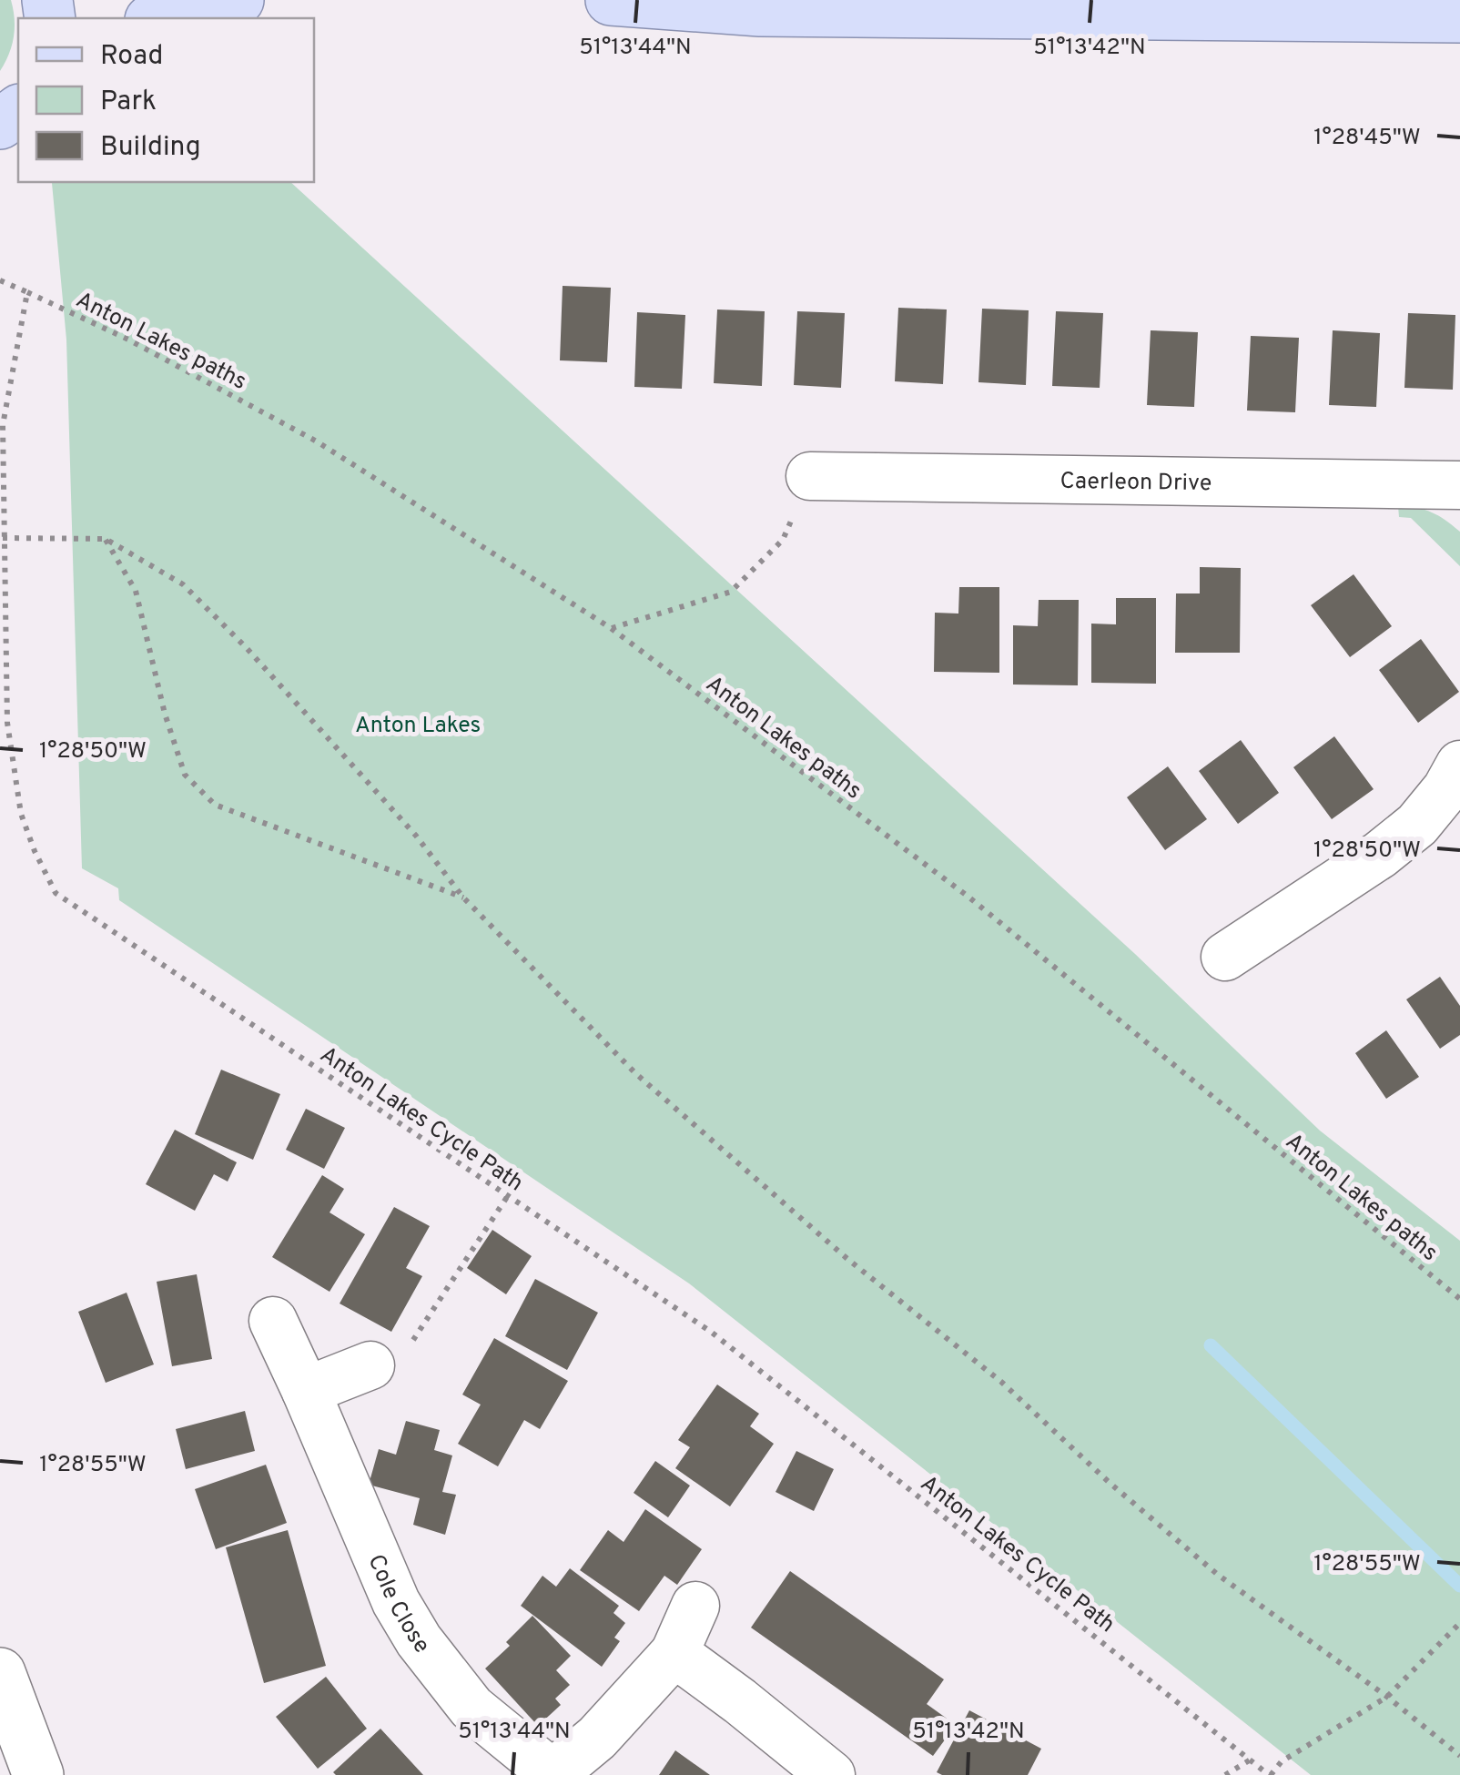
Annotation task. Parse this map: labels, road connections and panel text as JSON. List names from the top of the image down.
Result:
{
  "streets": {
    "street": ["Caerleon Drive", "Cole Close"],
    "path": ["Anton Lakes paths", "Anton Lakes Cycle Path"]
  },
  "crossings": [
    ["Anton Lakes paths", "Anton Lakes Cycle Path"]
  ],
  "parks": ["Anton Lakes"],
  "legend": ["Road", "Park", "Building"],
  "coordinates": [
    "51°13'44\"N",
    "51°13'42\"N",
    "1°28'45\"W",
    "1°28'50\"W",
    "1°28'55\"W"
  ]
}
